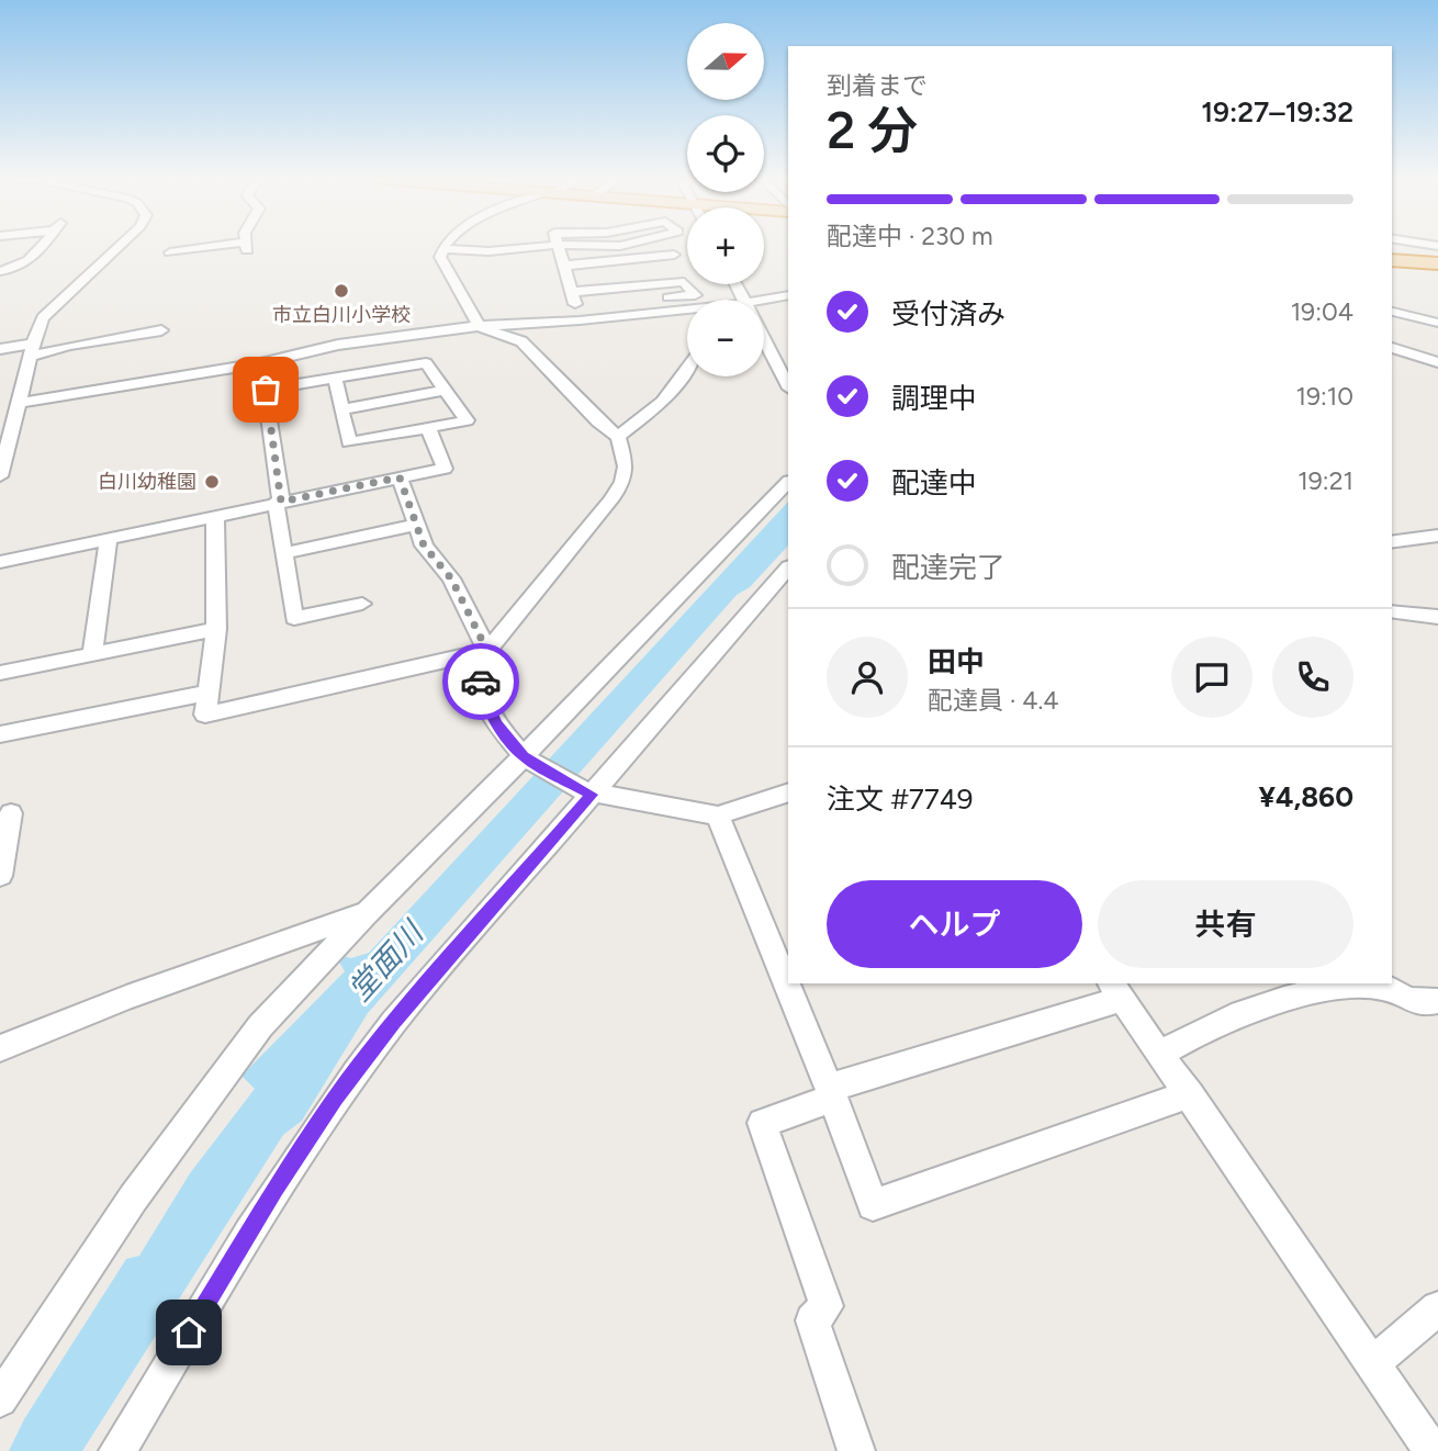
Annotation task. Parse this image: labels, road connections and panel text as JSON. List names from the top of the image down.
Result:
{
  "water": ["堂面川"],
  "places": ["市立白川小学校", "白川幼稚園"],
  "north": "right",
  "page": {
    "map_buttons": ["+", "−"],
    "heading": ["2 分", "到着まで", "19:27–19:32"],
    "panel": [
      "田中",
      "配達員 · 4.4",
      "注文 #7749",
      "¥4,860"
    ],
    "bar": "配達中 · 230 m",
    "list": [
      ["受付済み", "19:04"],
      ["調理中", "19:10"],
      ["配達中", "19:21"],
      "配達完了"
    ],
    "buttons": ["ヘルプ", "共有"]
  }
}
